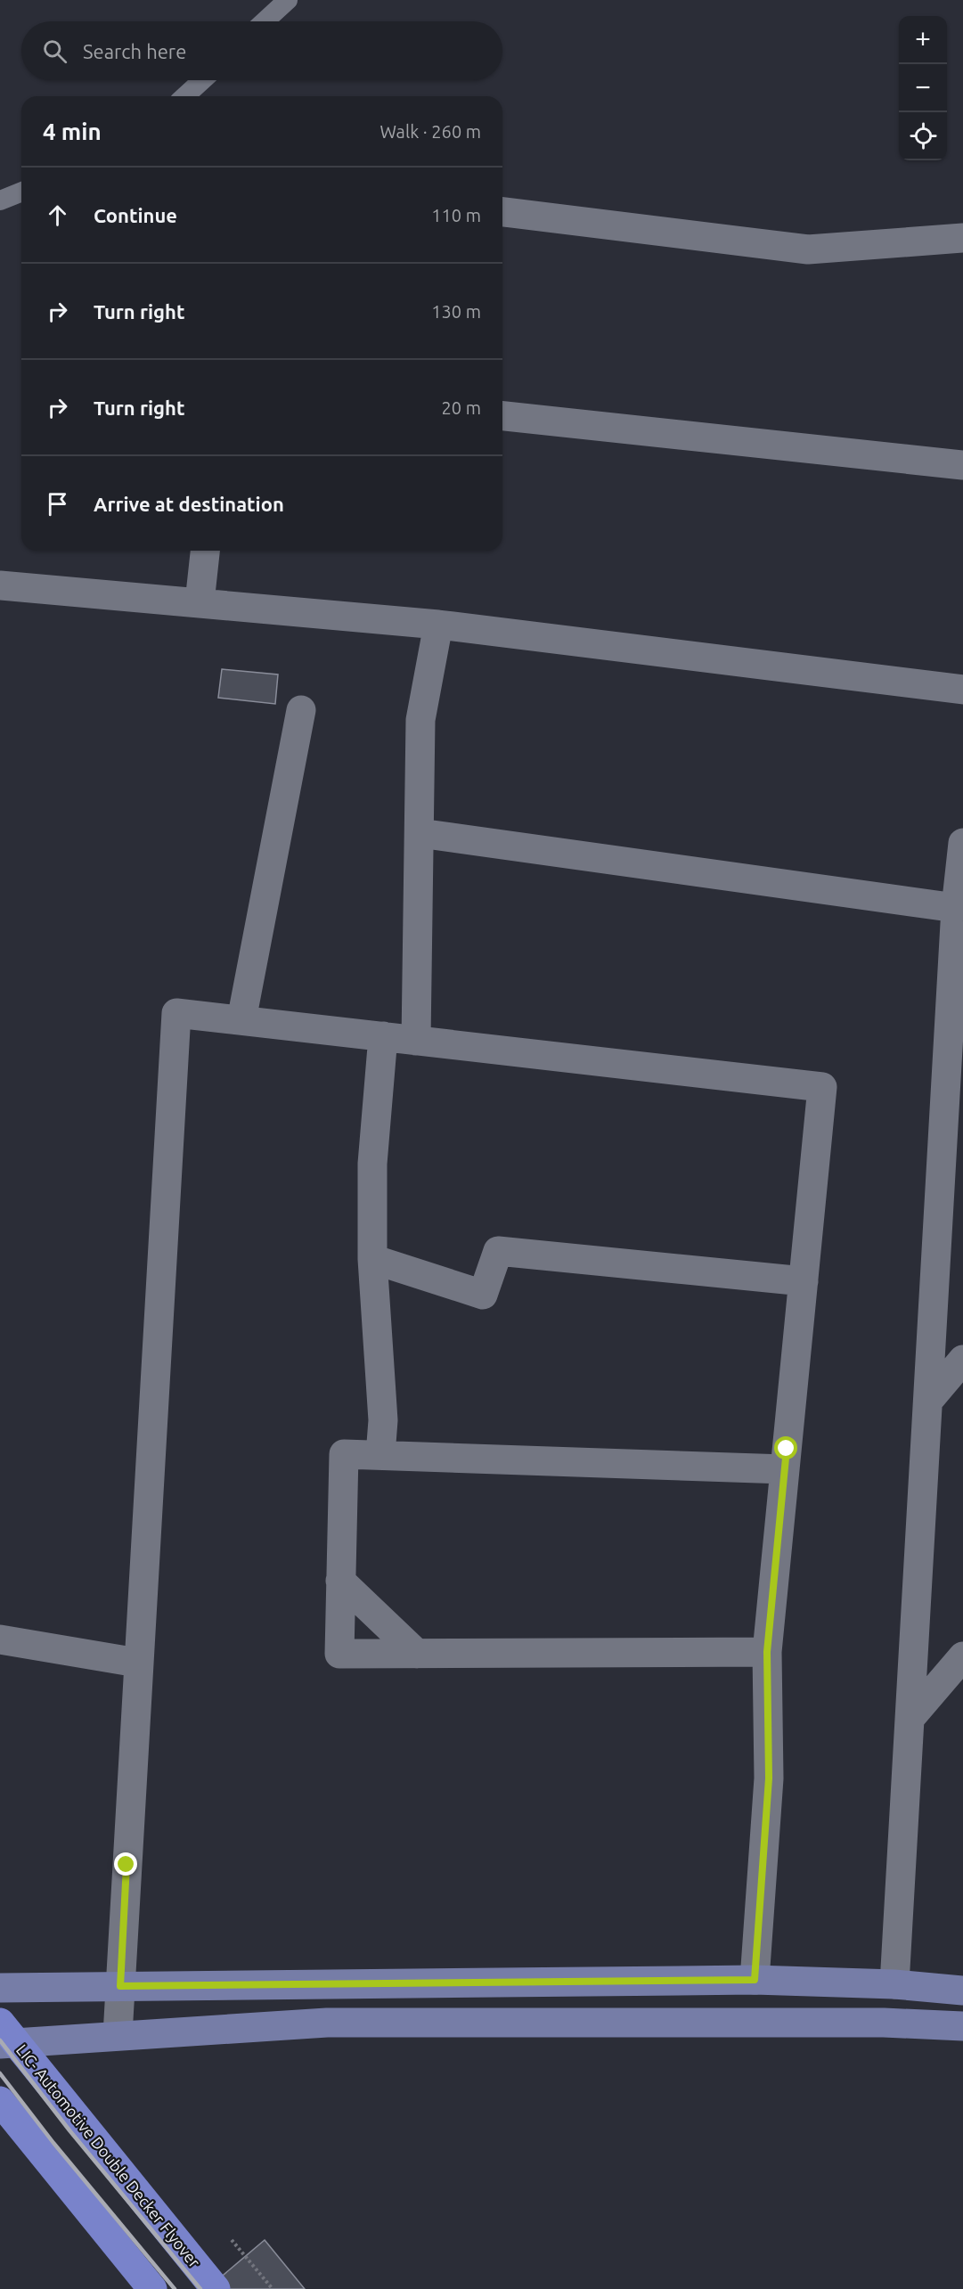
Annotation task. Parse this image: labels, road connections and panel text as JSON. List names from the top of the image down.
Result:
{
  "streets": {
    "main road": ["LIC- Automotive Double Decker Flyover"]
  },
  "page": {
    "map_buttons": ["+", "−"],
    "search": "Search here",
    "heading": ["4 min", "Walk · 260 m"],
    "list": [
      ["Continue", "110 m"],
      ["Turn right", "130 m"],
      ["Turn right", "20 m"],
      "Arrive at destination"
    ]
  }
}
